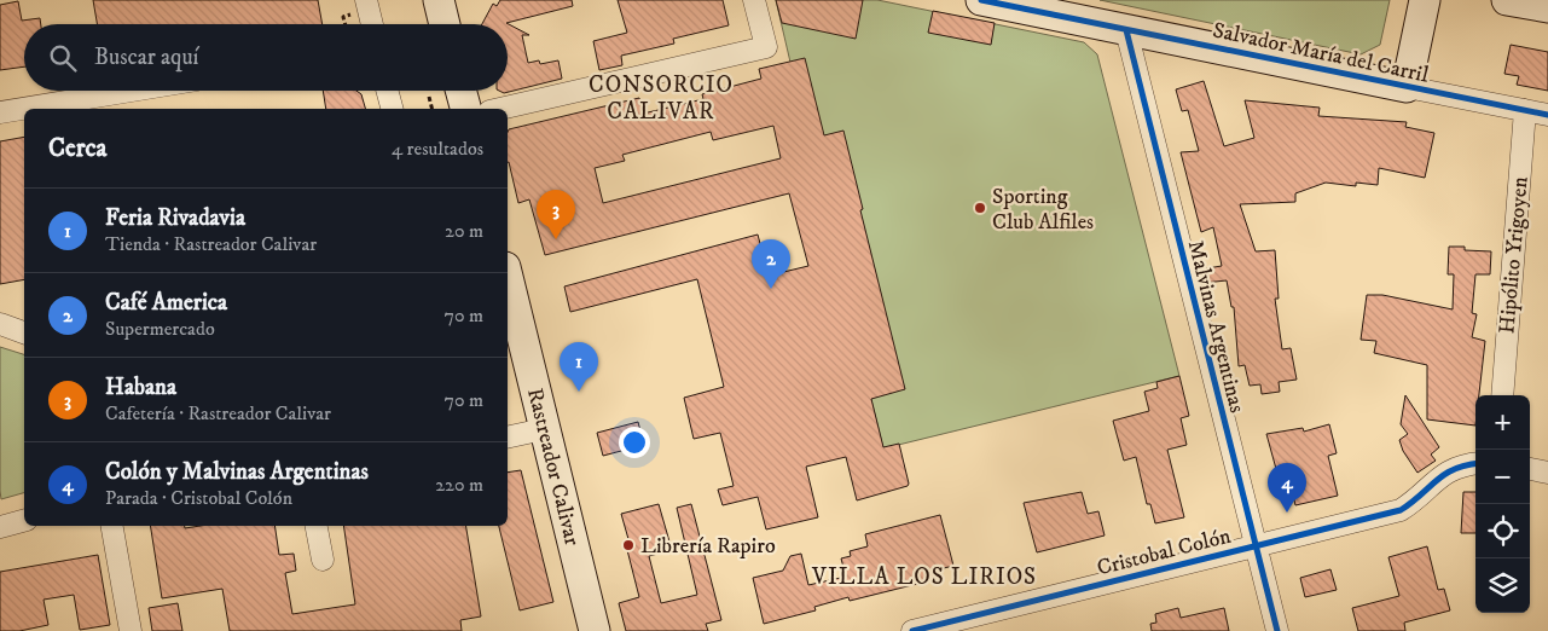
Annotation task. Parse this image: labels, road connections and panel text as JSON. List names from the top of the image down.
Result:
{
  "streets": {
    "street": [
      "Salvador María del Carril",
      "Hipólito Yrigoyen",
      "Malvinas Argentinas",
      "Rastreador Calivar",
      "Cristobal Colón"
    ]
  },
  "crossings": [
    ["Salvador María del Carril", "Hipólito Yrigoyen"],
    ["Salvador María del Carril", "Malvinas Argentinas"],
    ["Malvinas Argentinas", "Cristobal Colón"]
  ],
  "districts": ["CONSORCIO CALIVAR", "VILLA LOS LIRIOS"],
  "places": ["Sporting Club Alfiles", "Librería Rapiro"],
  "page": {
    "search": "Buscar aquí",
    "heading": ["Cerca", "4 resultados"],
    "list": [
      {
        "mark": "1",
        "name": "Feria Rivadavia",
        "note": "Tienda · Rastreador Calivar",
        "value": "20 m"
      },
      {
        "mark": "2",
        "name": "Café America",
        "note": "Supermercado",
        "value": "70 m"
      },
      {
        "mark": "3",
        "name": "Habana",
        "note": "Cafetería · Rastreador Calivar",
        "value": "70 m"
      },
      {
        "mark": "4",
        "name": "Colón y Malvinas Argentinas",
        "note": "Parada · Cristobal Colón",
        "value": "220 m"
      }
    ],
    "pins": [
      "3",
      "2",
      "1",
      "4"
    ],
    "map_buttons": ["+", "−"]
  }
}
